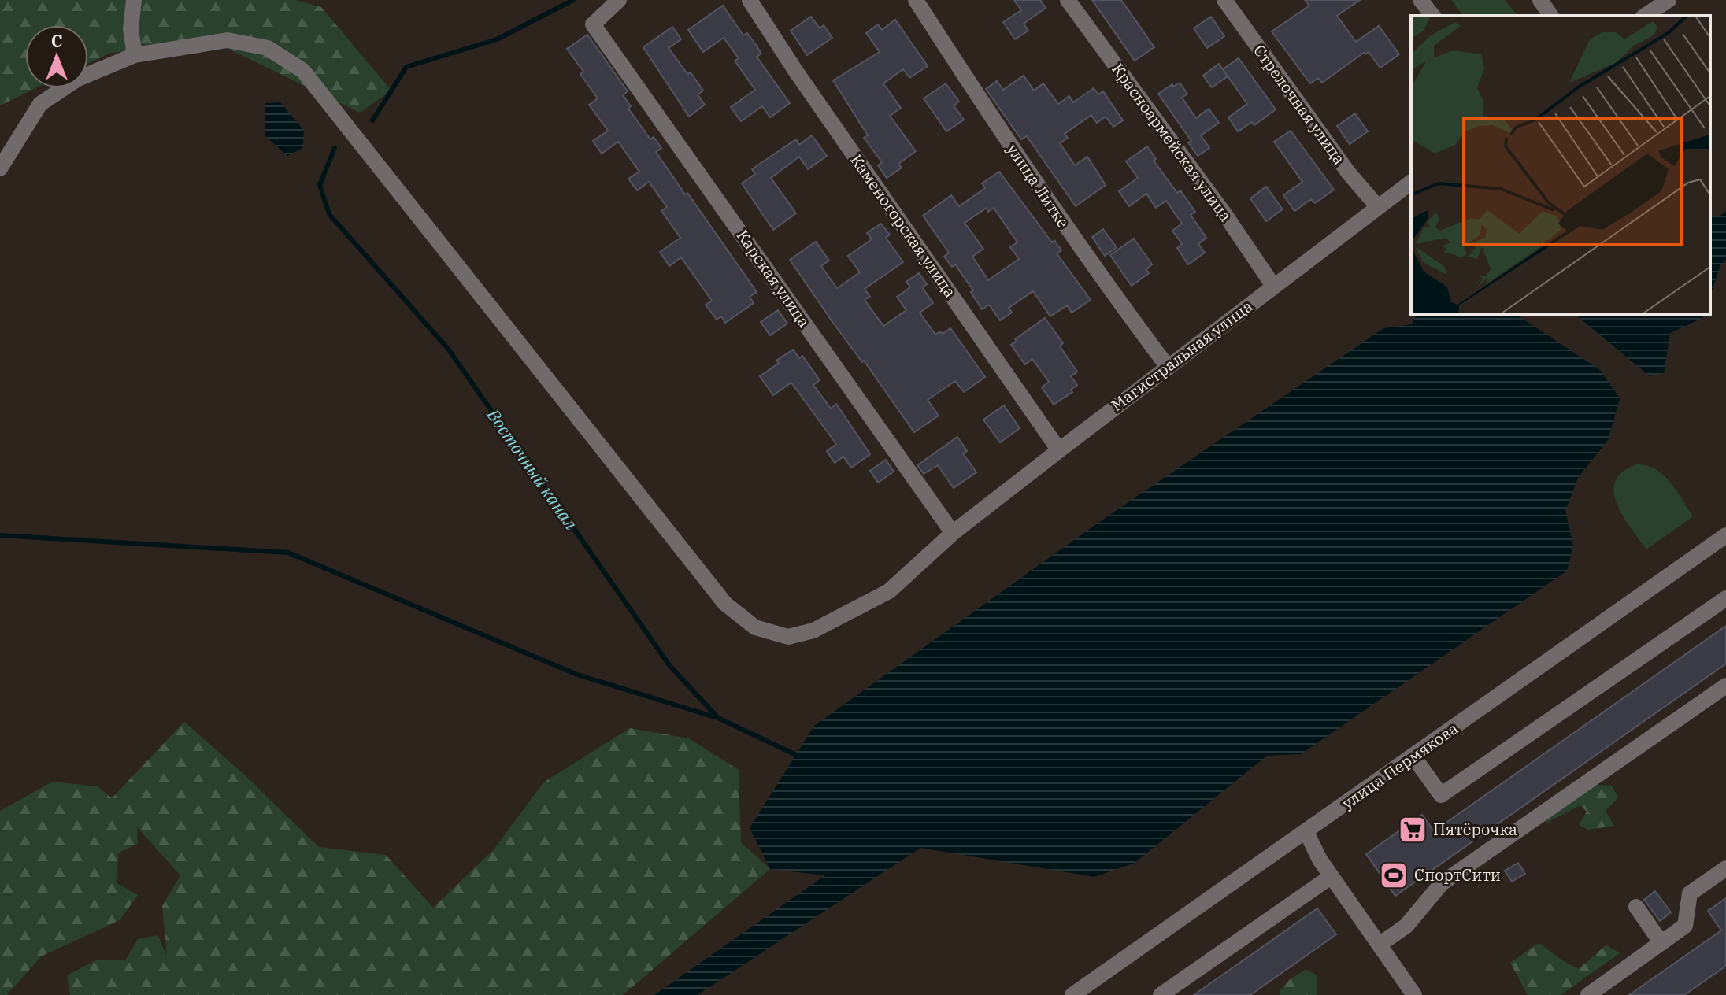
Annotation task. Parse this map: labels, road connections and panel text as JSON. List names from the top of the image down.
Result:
{
  "streets": {
    "street": [
      "Стрелочная улица",
      "Красноармейская улица",
      "улица Литке",
      "Каменогорская улица",
      "Карская улица",
      "Магистральная улица",
      "улица Пермякова"
    ]
  },
  "crossings": [
    ["Стрелочная улица", "Магистральная улица"],
    ["Красноармейская улица", "Магистральная улица"],
    ["улица Литке", "Магистральная улица"],
    ["Каменогорская улица", "Магистральная улица"],
    ["Карская улица", "Магистральная улица"]
  ],
  "water": ["Восточный канал"],
  "places": {
    "supermarket": ["Пятёрочка"],
    "sports": ["СпортСити"]
  },
  "north": "top"
}
